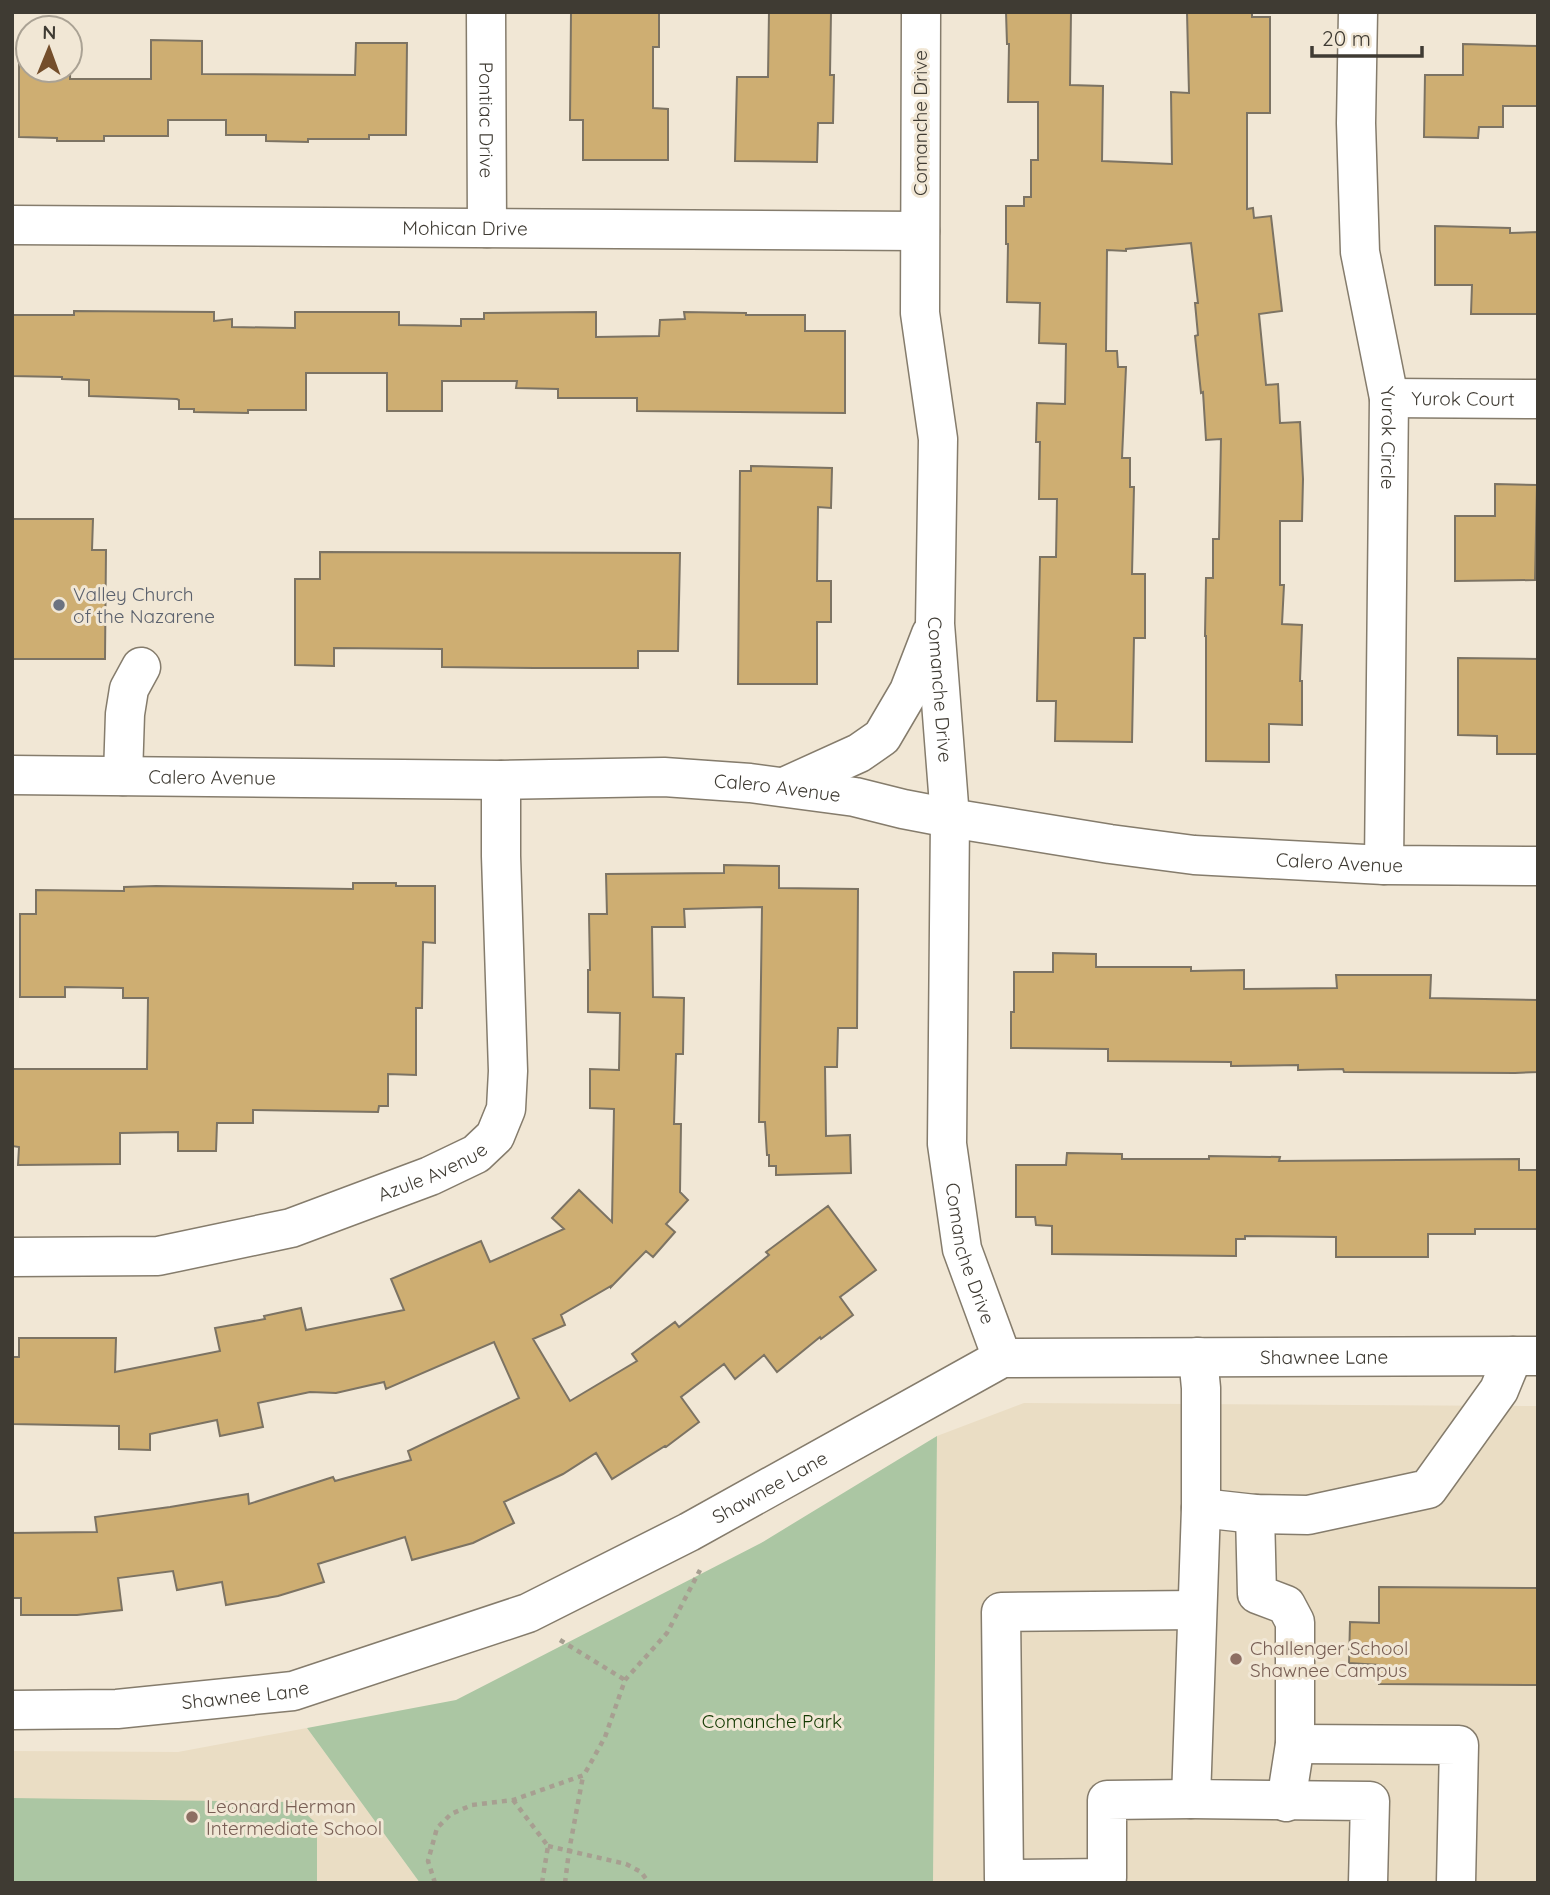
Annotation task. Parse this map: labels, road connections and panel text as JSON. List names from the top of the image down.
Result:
{
  "streets": {
    "street": [
      "Pontiac Drive",
      "Comanche Drive",
      "Mohican Drive",
      "Yurok Court",
      "Yurok Circle",
      "Calero Avenue",
      "Azule Avenue",
      "Shawnee Lane"
    ]
  },
  "crossings": [
    ["Pontiac Drive", "Mohican Drive"],
    ["Comanche Drive", "Mohican Drive"],
    ["Comanche Drive", "Calero Avenue"],
    ["Comanche Drive", "Shawnee Lane"],
    ["Yurok Court", "Yurok Circle"],
    ["Yurok Circle", "Calero Avenue"],
    ["Calero Avenue", "Azule Avenue"]
  ],
  "parks": ["Comanche Park"],
  "places": ["Valley Church of the Nazarene", "Challenger School Shawnee Campus", "Leonard Herman Intermediate School"],
  "scale_bar": "20 m",
  "north": "top"
}
